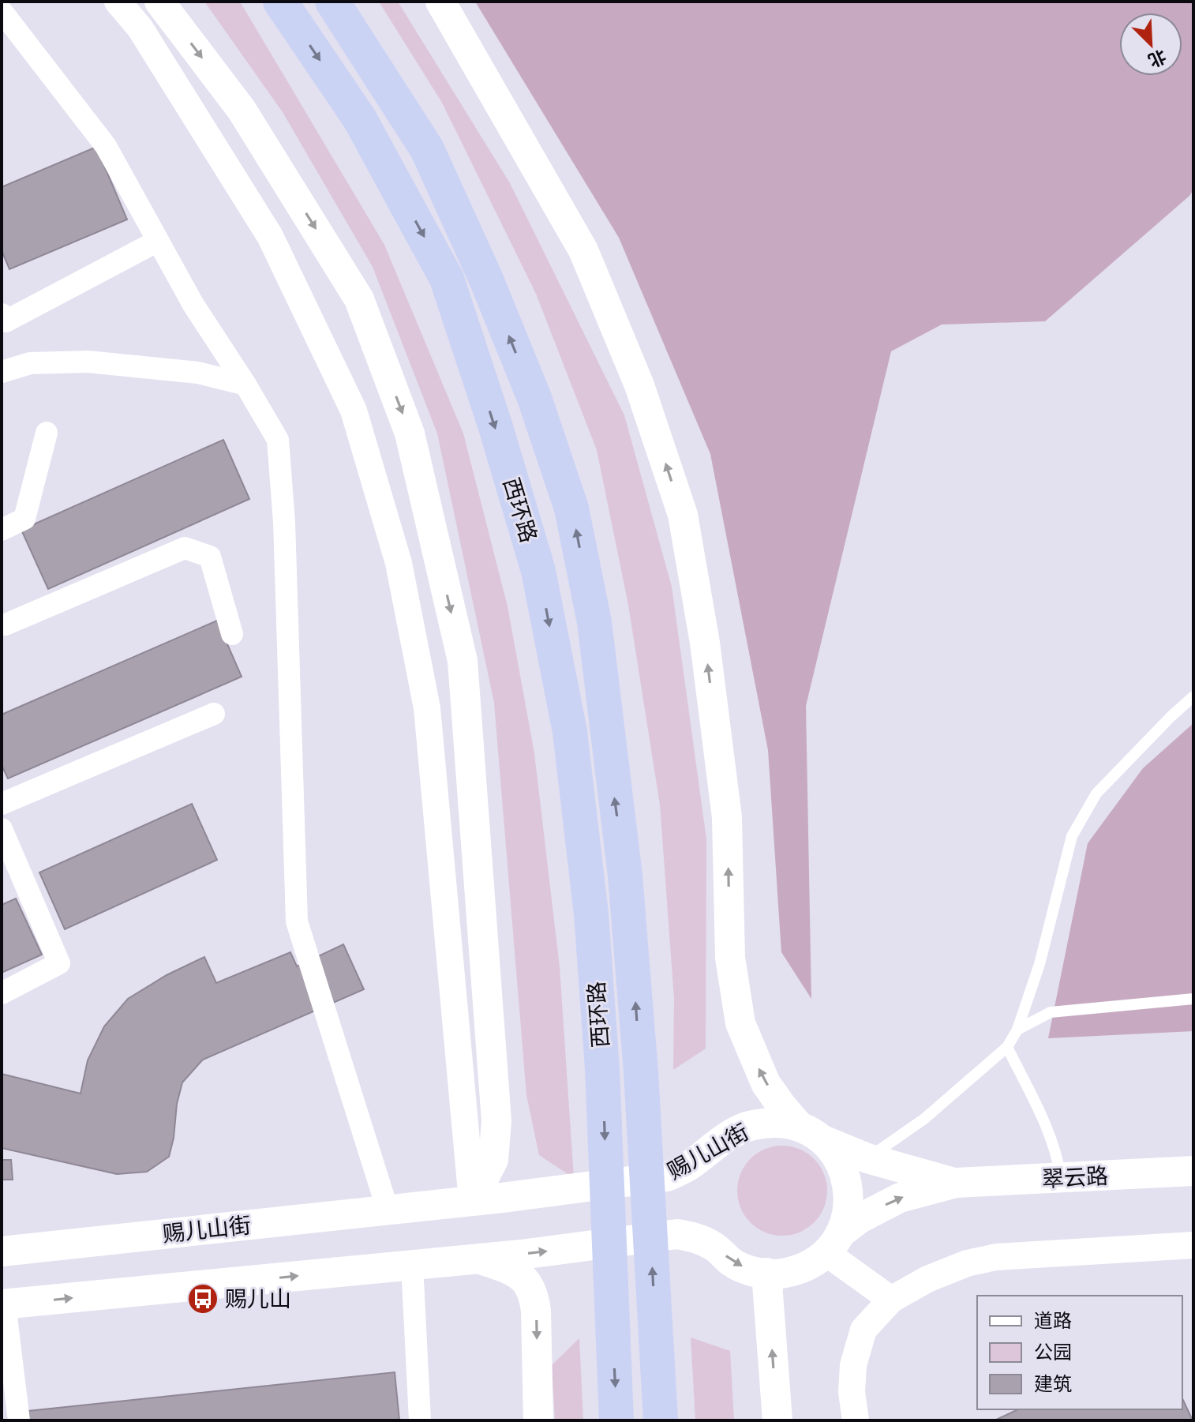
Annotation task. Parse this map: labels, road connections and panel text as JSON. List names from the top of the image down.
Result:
{
  "streets": {
    "highway": ["西环路"],
    "main road": ["赐儿山街", "翠云路"]
  },
  "places": {
    "bus stop": ["赐儿山"]
  },
  "legend": ["道路", "公园", "建筑"],
  "north": "bottom right"
}
